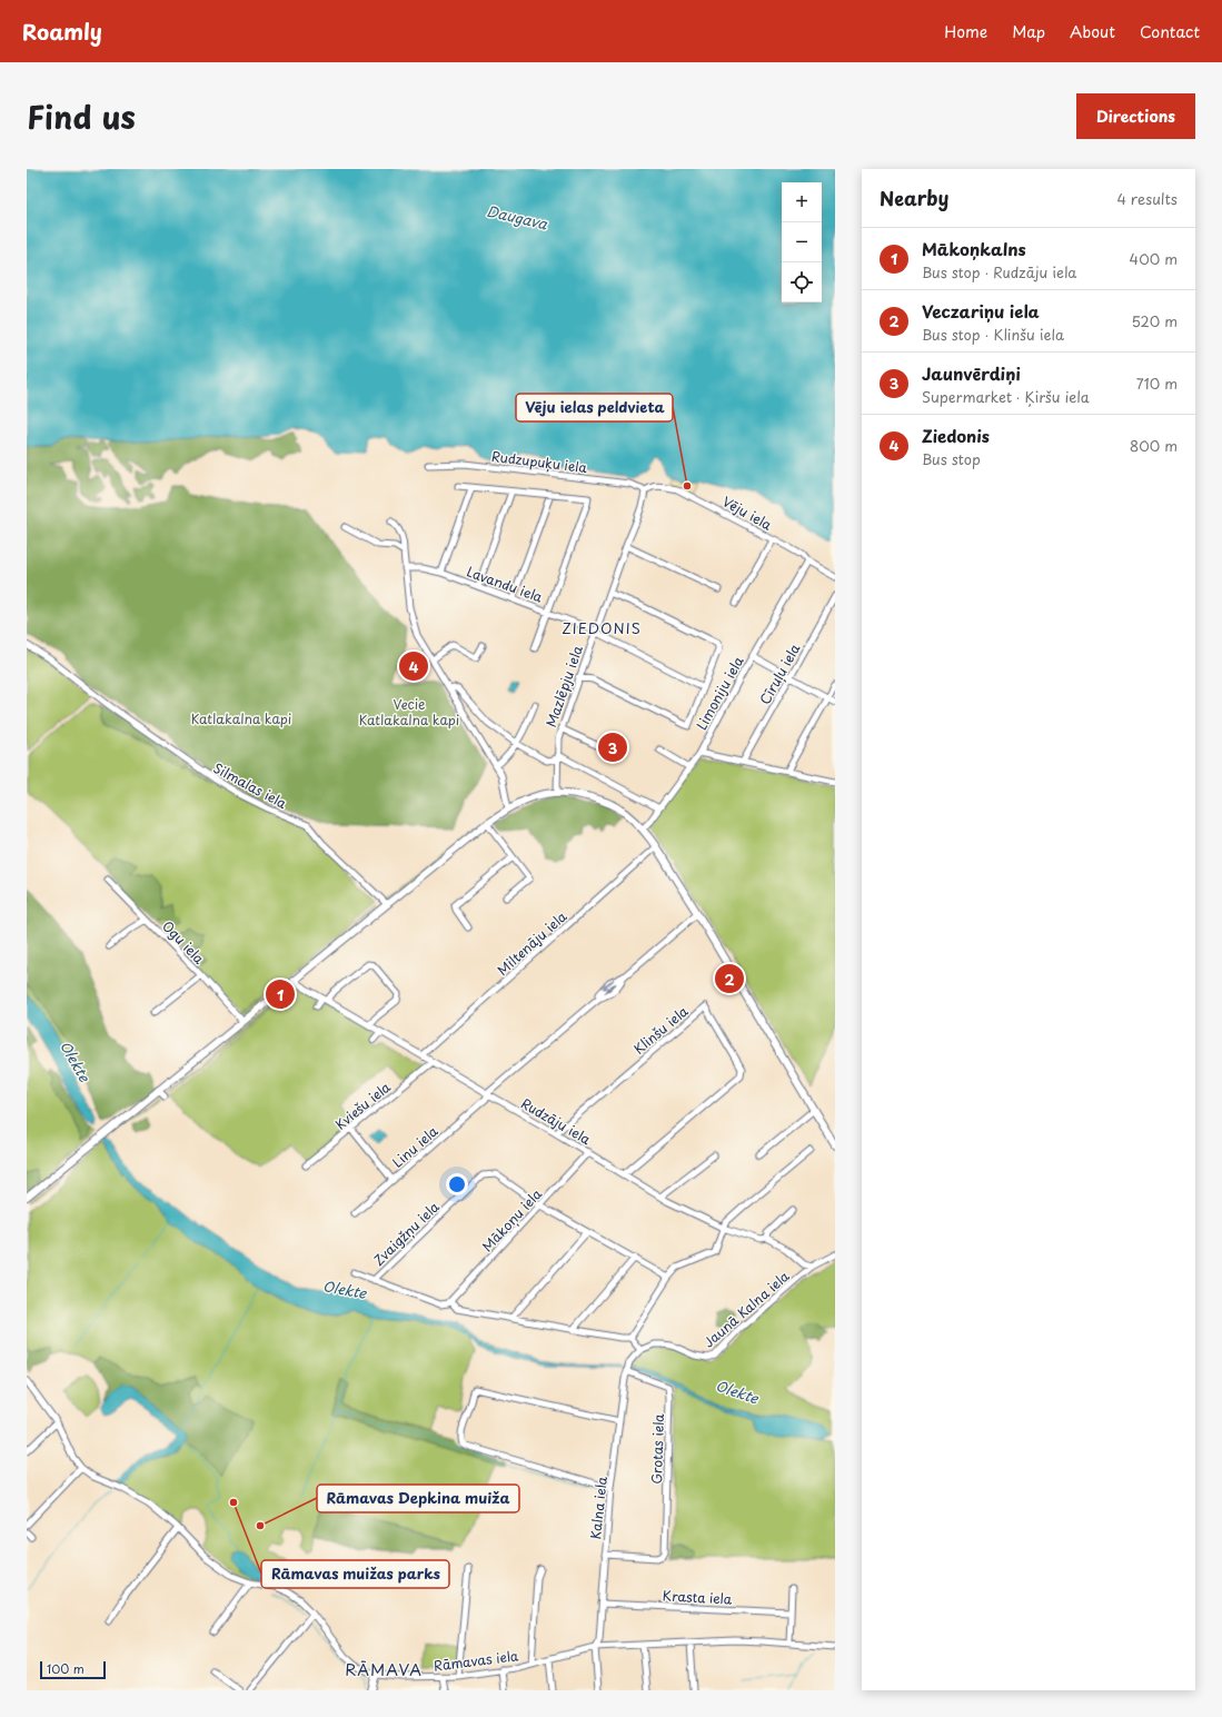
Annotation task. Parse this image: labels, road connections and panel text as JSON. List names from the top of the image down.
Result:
{
  "streets": {
    "street": [
      "Rudzupuķu iela",
      "Vēju iela",
      "Lavandu iela",
      "Cīruļu iela",
      "Mazlēpju iela",
      "Limoniju iela",
      "Silmalas iela",
      "Ogu iela",
      "Miltenāju iela",
      "Klinšu iela",
      "Kviešu iela",
      "Rudzāju iela",
      "Linu iela",
      "Mākoņu iela",
      "Zvaigžņu iela",
      "Jaunā Kalna iela",
      "Grotas iela",
      "Kalna iela",
      "Krasta iela",
      "Rāmavas iela"
    ]
  },
  "crossings": [
    ["Rudzupuķu iela", "Vēju iela"],
    ["Rudzupuķu iela", "Mazlēpju iela"],
    ["Vēju iela", "Mazlēpju iela"],
    ["Vēju iela", "Limoniju iela"],
    ["Lavandu iela", "Mazlēpju iela"],
    ["Miltenāju iela", "Rudzāju iela"],
    ["Klinšu iela", "Rudzāju iela"],
    ["Kviešu iela", "Rudzāju iela"],
    ["Rudzāju iela", "Linu iela"],
    ["Rudzāju iela", "Mākoņu iela"],
    ["Rudzāju iela", "Jaunā Kalna iela"],
    ["Mākoņu iela", "Zvaigžņu iela"],
    ["Grotas iela", "Kalna iela"],
    ["Kalna iela", "Krasta iela"],
    ["Kalna iela", "Rāmavas iela"]
  ],
  "districts": ["ZIEDONIS", "RĀMAVA"],
  "water": ["Daugava", "Olekte"],
  "parks": ["Vecie Katlakalna kapi", "Katlakalna kapi"],
  "places": ["Vēju ielas peldvieta", "Rāmavas muižas parks", "Rāmavas Depkina muiža"],
  "scale_bar": "100 m",
  "page": {
    "header": "Roamly",
    "nav": [
      "Home",
      "Map",
      "About",
      "Contact"
    ],
    "title": "Find us",
    "buttons": "Directions",
    "heading": ["Nearby", "4 results"],
    "map_buttons": ["+", "−"],
    "list": [
      {
        "mark": "1",
        "name": "Mākoņkalns",
        "note": "Bus stop · Rudzāju iela",
        "value": "400 m"
      },
      {
        "mark": "2",
        "name": "Veczariņu iela",
        "note": "Bus stop · Klinšu iela",
        "value": "520 m"
      },
      {
        "mark": "3",
        "name": "Jaunvērdiņi",
        "note": "Supermarket · Ķiršu iela",
        "value": "710 m"
      },
      {
        "mark": "4",
        "name": "Ziedonis",
        "note": "Bus stop",
        "value": "800 m"
      }
    ],
    "pins": [
      "4",
      "3",
      "2",
      "1"
    ],
    "scale": "100 m"
  }
}
